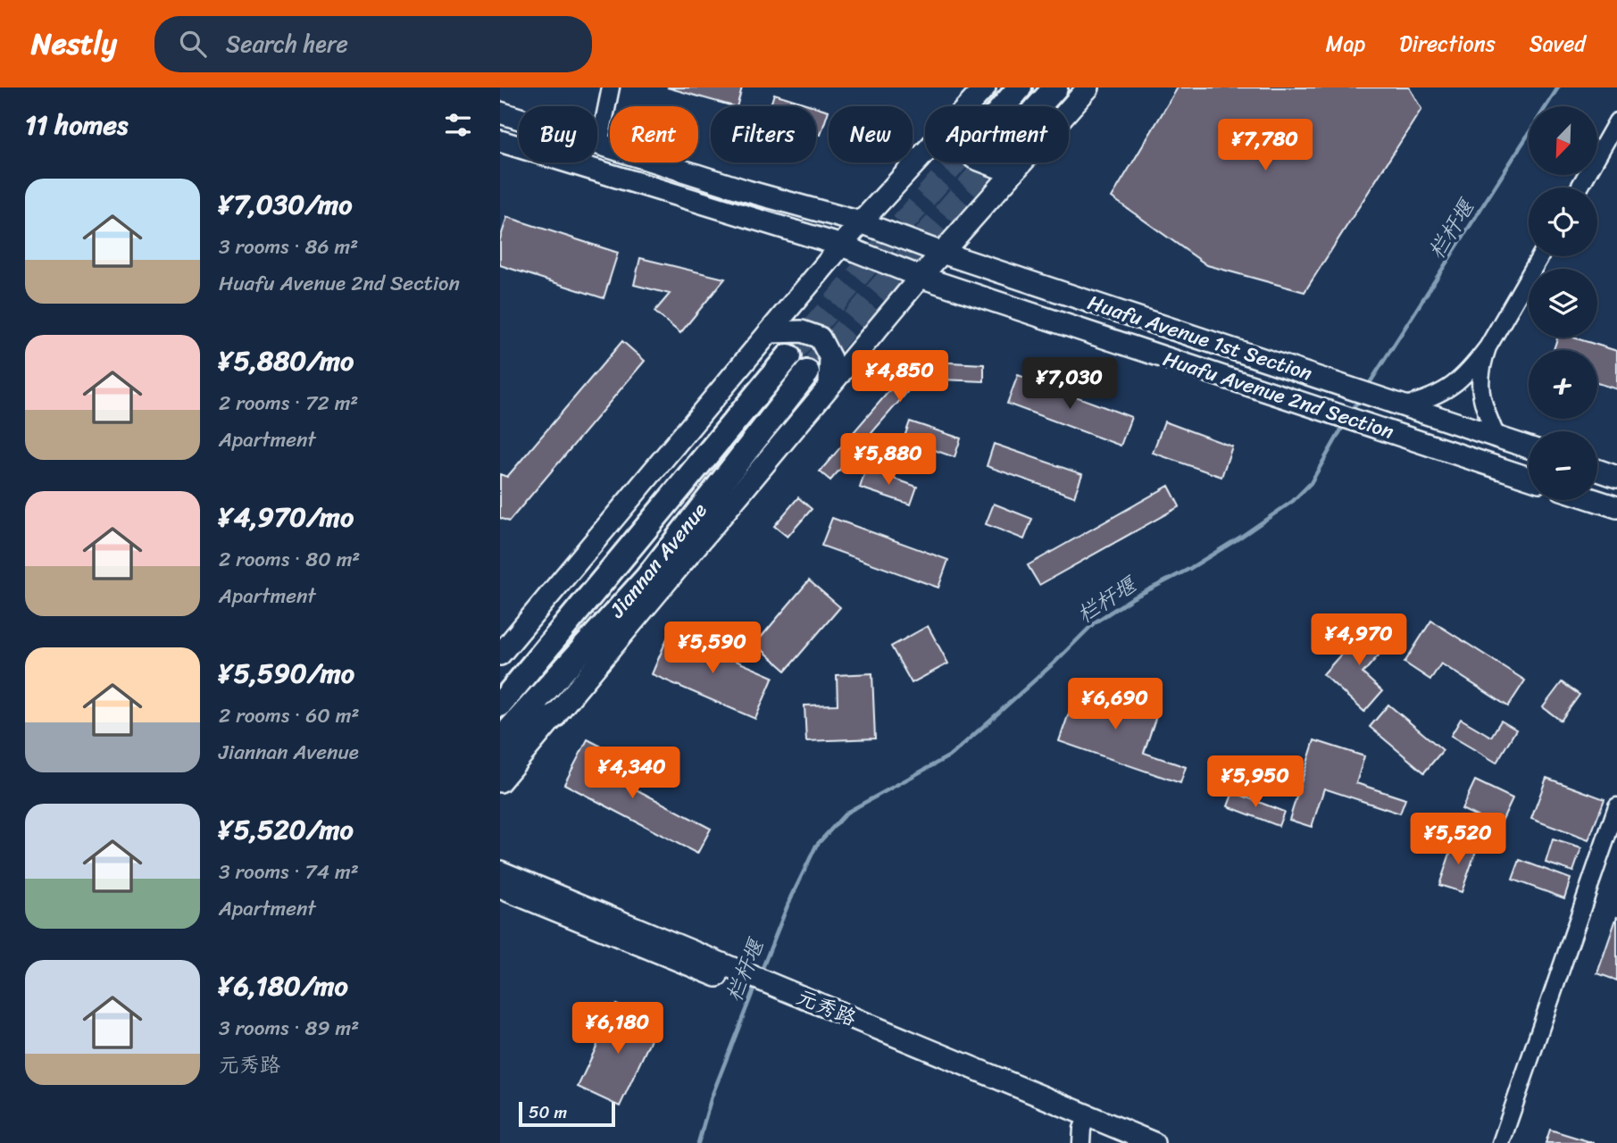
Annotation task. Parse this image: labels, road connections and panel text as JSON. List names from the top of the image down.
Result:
{
  "streets": {
    "highway": ["Jiannan Avenue"],
    "main road": ["Huafu Avenue 1st Section", "Huafu Avenue 2nd Section", "元秀路"]
  },
  "water": ["栏杆堰"],
  "scale_bar": "50 m",
  "north": "bottom left",
  "page": {
    "header": "Nestly",
    "search": "Search here",
    "nav": ["Map", "Directions", "Saved"],
    "heading": "11 homes",
    "map_buttons": ["+", "−"],
    "chip": [
      "Buy",
      "Rent",
      "Filters",
      "New",
      "Apartment"
    ],
    "price": [
      "¥7,780",
      "¥4,850",
      "¥7,030",
      "¥5,880",
      "¥4,970",
      "¥5,590",
      "¥6,690",
      "¥4,340",
      "¥5,950",
      "¥5,520",
      "¥6,180"
    ],
    "list": [
      {
        "name": "¥7,030/mo",
        "note": "3 rooms · 86 m² · Huafu Avenue 2nd Section"
      },
      {
        "name": "¥5,880/mo",
        "note": "2 rooms · 72 m² · Apartment"
      },
      {
        "name": "¥4,970/mo",
        "note": "2 rooms · 80 m² · Apartment"
      },
      {
        "name": "¥5,590/mo",
        "note": "2 rooms · 60 m² · Jiannan Avenue"
      },
      {
        "name": "¥5,520/mo",
        "note": "3 rooms · 74 m² · Apartment"
      },
      {
        "name": "¥6,180/mo",
        "note": "3 rooms · 89 m² · 元秀路"
      }
    ],
    "scale": "50 m"
  }
}
